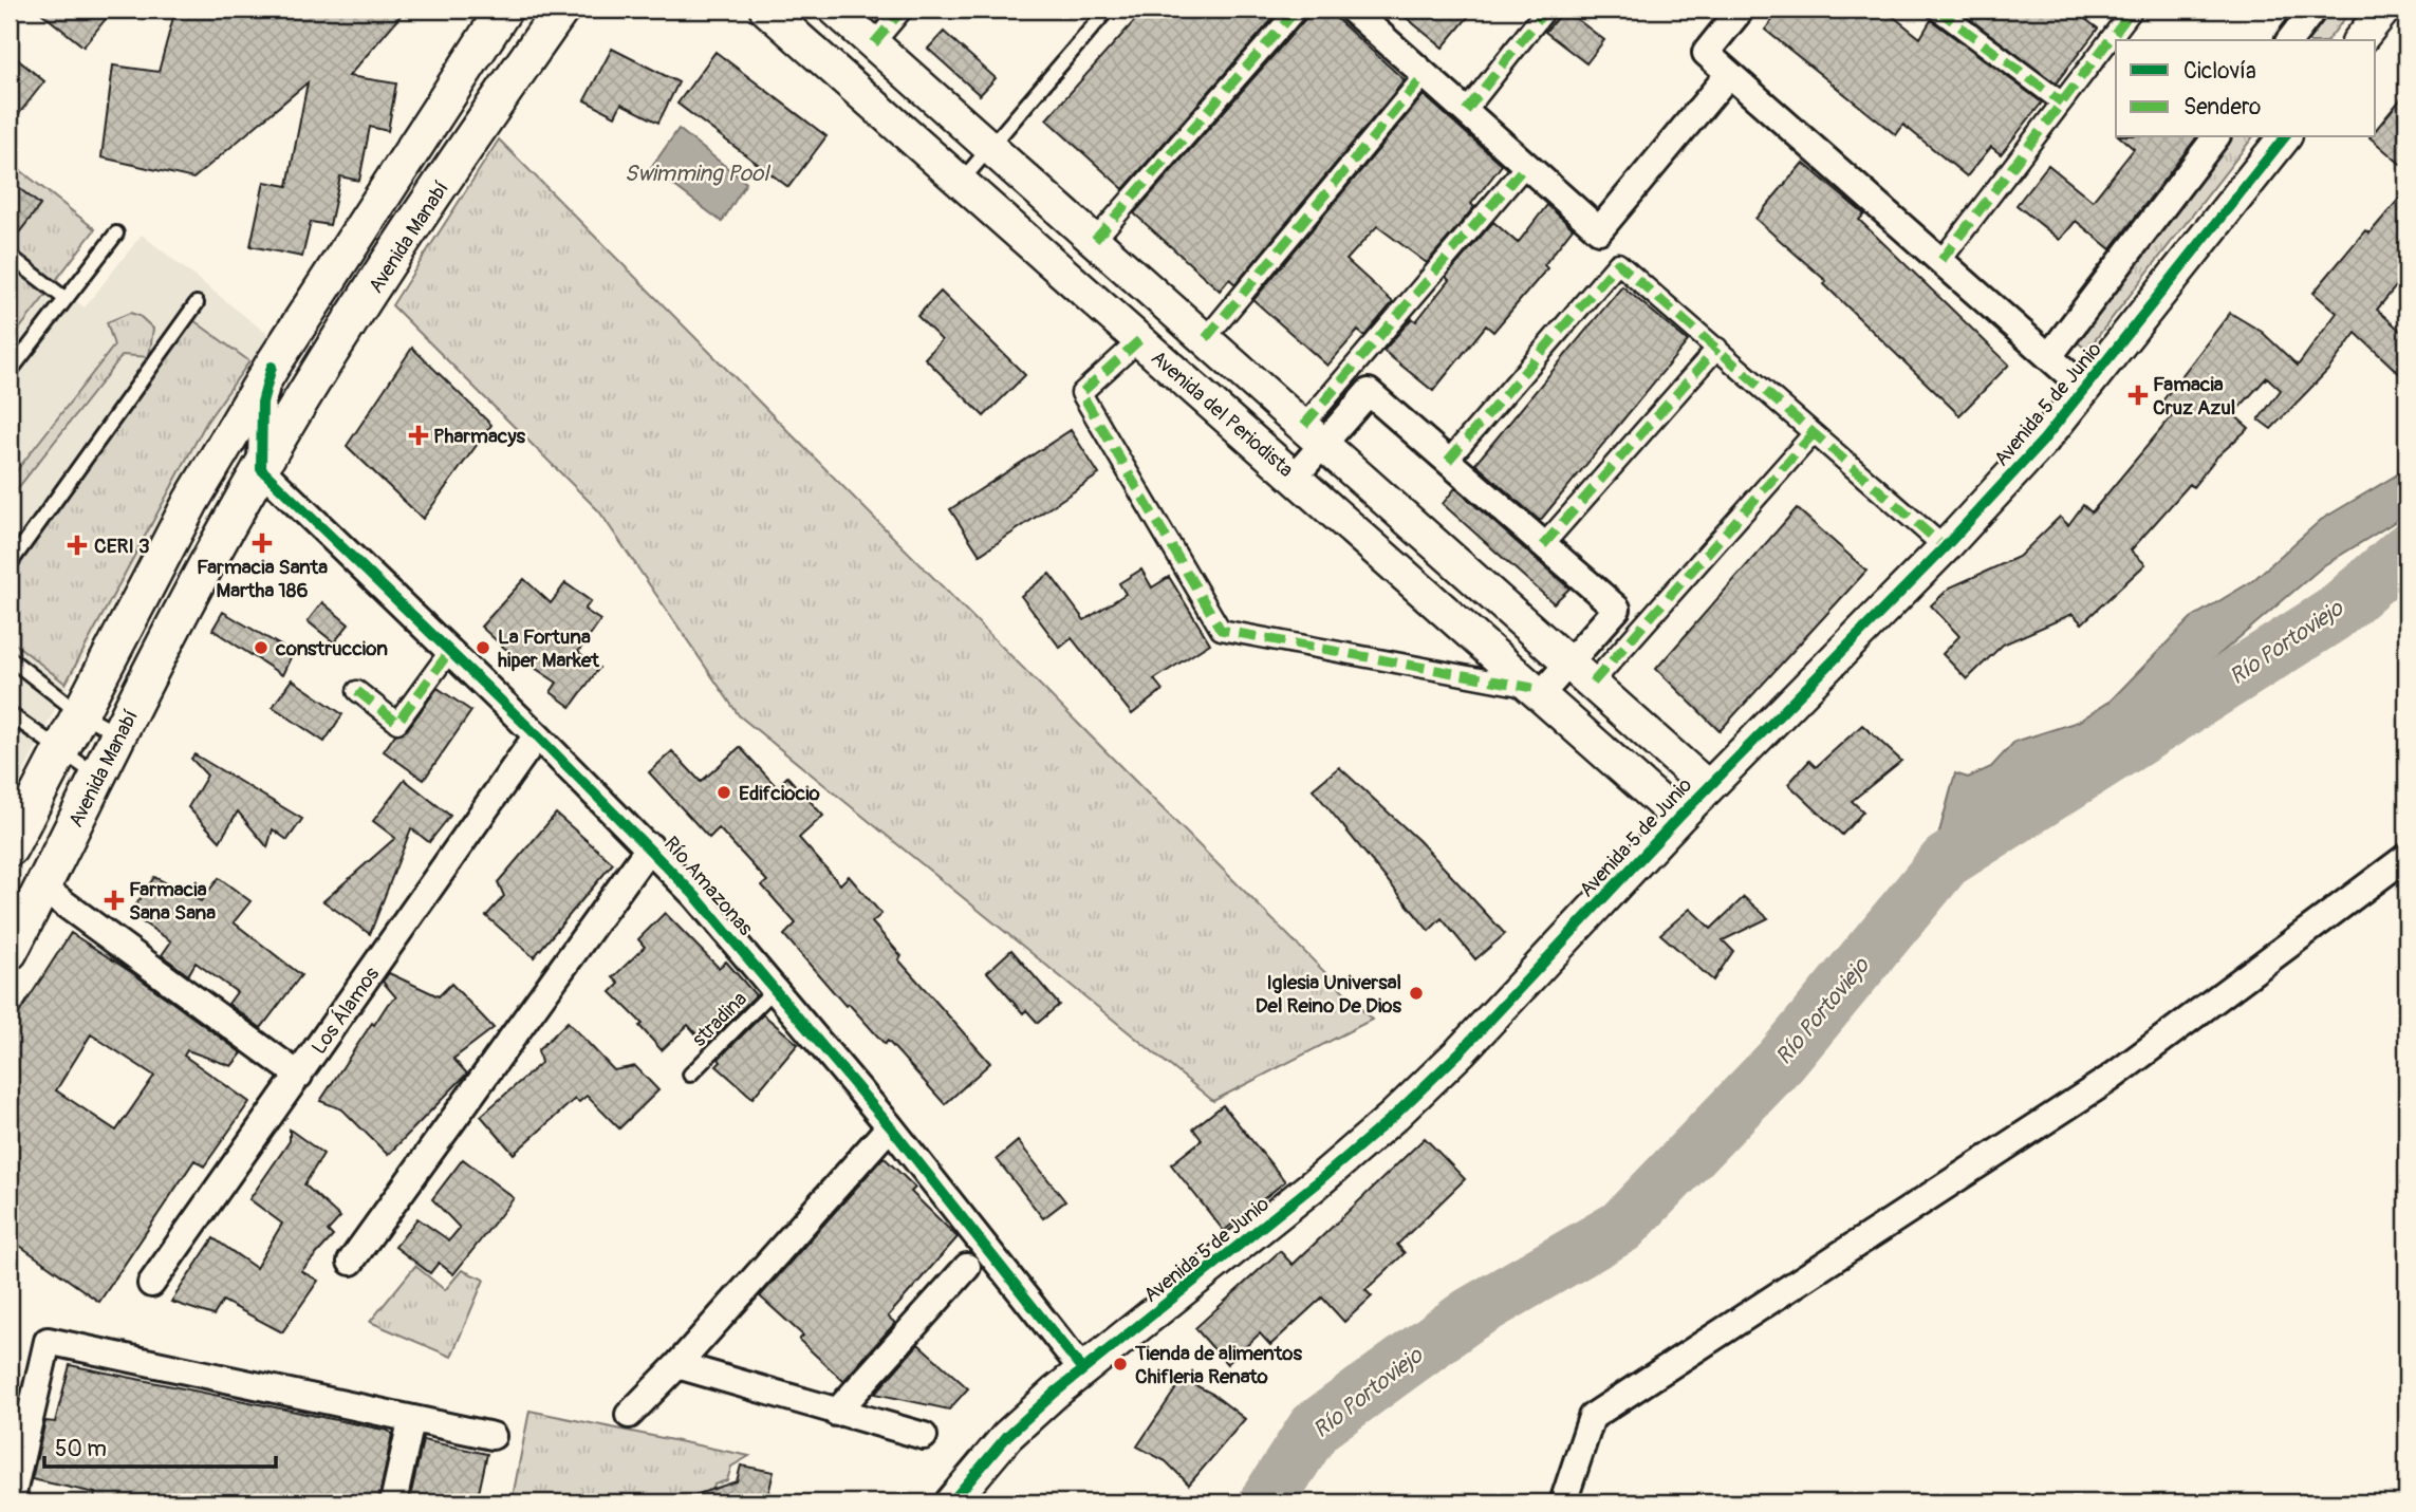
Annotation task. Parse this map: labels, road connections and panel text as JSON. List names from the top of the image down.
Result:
{
  "streets": {
    "main road": ["Avenida Manabí"],
    "street": [
      "Avenida 5 de Junio",
      "Avenida del Periodista",
      "Río Amazonas",
      "Los Álamos"
    ],
    "lane": ["stradina"]
  },
  "crossings": [
    ["Avenida Manabí", "Río Amazonas"],
    ["Avenida 5 de Junio", "Avenida del Periodista"],
    ["Avenida 5 de Junio", "Río Amazonas"],
    ["Río Amazonas", "Los Álamos"],
    ["Río Amazonas", "stradina"]
  ],
  "water": ["Swimming Pool", "Río Portoviejo"],
  "places": {
    "health": [
      "Famacia Cruz Azul",
      "Pharmacys",
      "Farmacia Santa Martha 186",
      "CERI 3",
      "Farmacia Sana Sana"
    ],
    "other": [
      "construccion",
      "La Fortuna hiper Market",
      "Edifciocio",
      "Iglesia Universal Del Reino De Dios",
      "Tienda de alimentos Chifleria Renato"
    ]
  },
  "legend": ["Ciclovía", "Sendero"],
  "scale_bar": "50 m"
}
